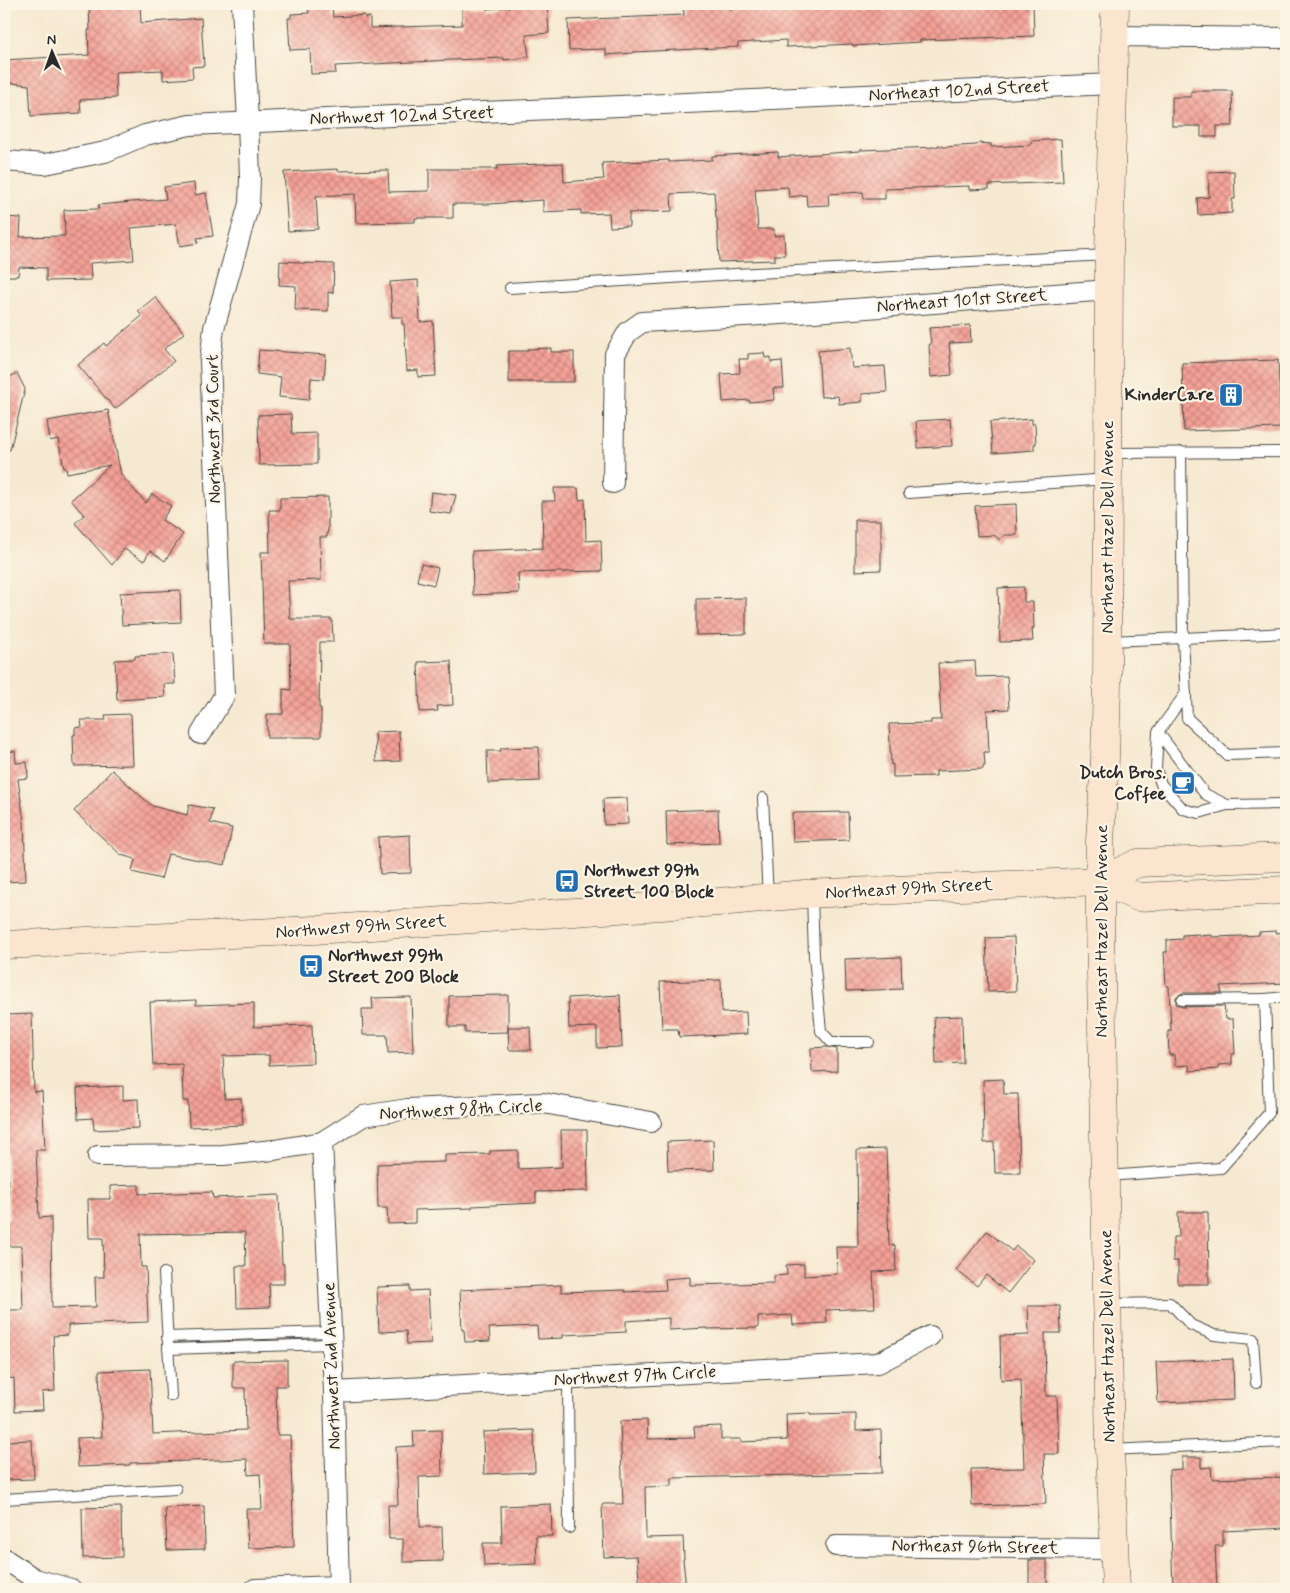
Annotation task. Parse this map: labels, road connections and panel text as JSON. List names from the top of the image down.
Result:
{
  "streets": {
    "main road": ["Northeast Hazel Dell Avenue", "Northeast 99th Street", "Northwest 99th Street"],
    "street": [
      "Northeast 102nd Street",
      "Northwest 102nd Street",
      "Northeast 101st Street",
      "Northwest 3rd Court",
      "Northwest 98th Circle",
      "Northwest 2nd Avenue",
      "Northwest 97th Circle",
      "Northeast 96th Street"
    ]
  },
  "crossings": [
    ["Northeast 102nd Street", "Northwest 102nd Street"],
    ["Northeast 102nd Street", "Northeast Hazel Dell Avenue"],
    ["Northwest 102nd Street", "Northwest 3rd Court"],
    ["Northeast 101st Street", "Northeast Hazel Dell Avenue"],
    ["Northeast Hazel Dell Avenue", "Northeast 99th Street"],
    ["Northeast Hazel Dell Avenue", "Northeast 96th Street"],
    ["Northeast 99th Street", "Northwest 99th Street"],
    ["Northwest 98th Circle", "Northwest 2nd Avenue"],
    ["Northwest 2nd Avenue", "Northwest 97th Circle"]
  ],
  "places": {
    "building": ["KinderCare"],
    "cafe": ["Dutch Bros. Coffee"],
    "bus stop": ["Northwest 99th Street 100 Block", "Northwest 99th Street 200 Block"]
  },
  "north": "top"
}
